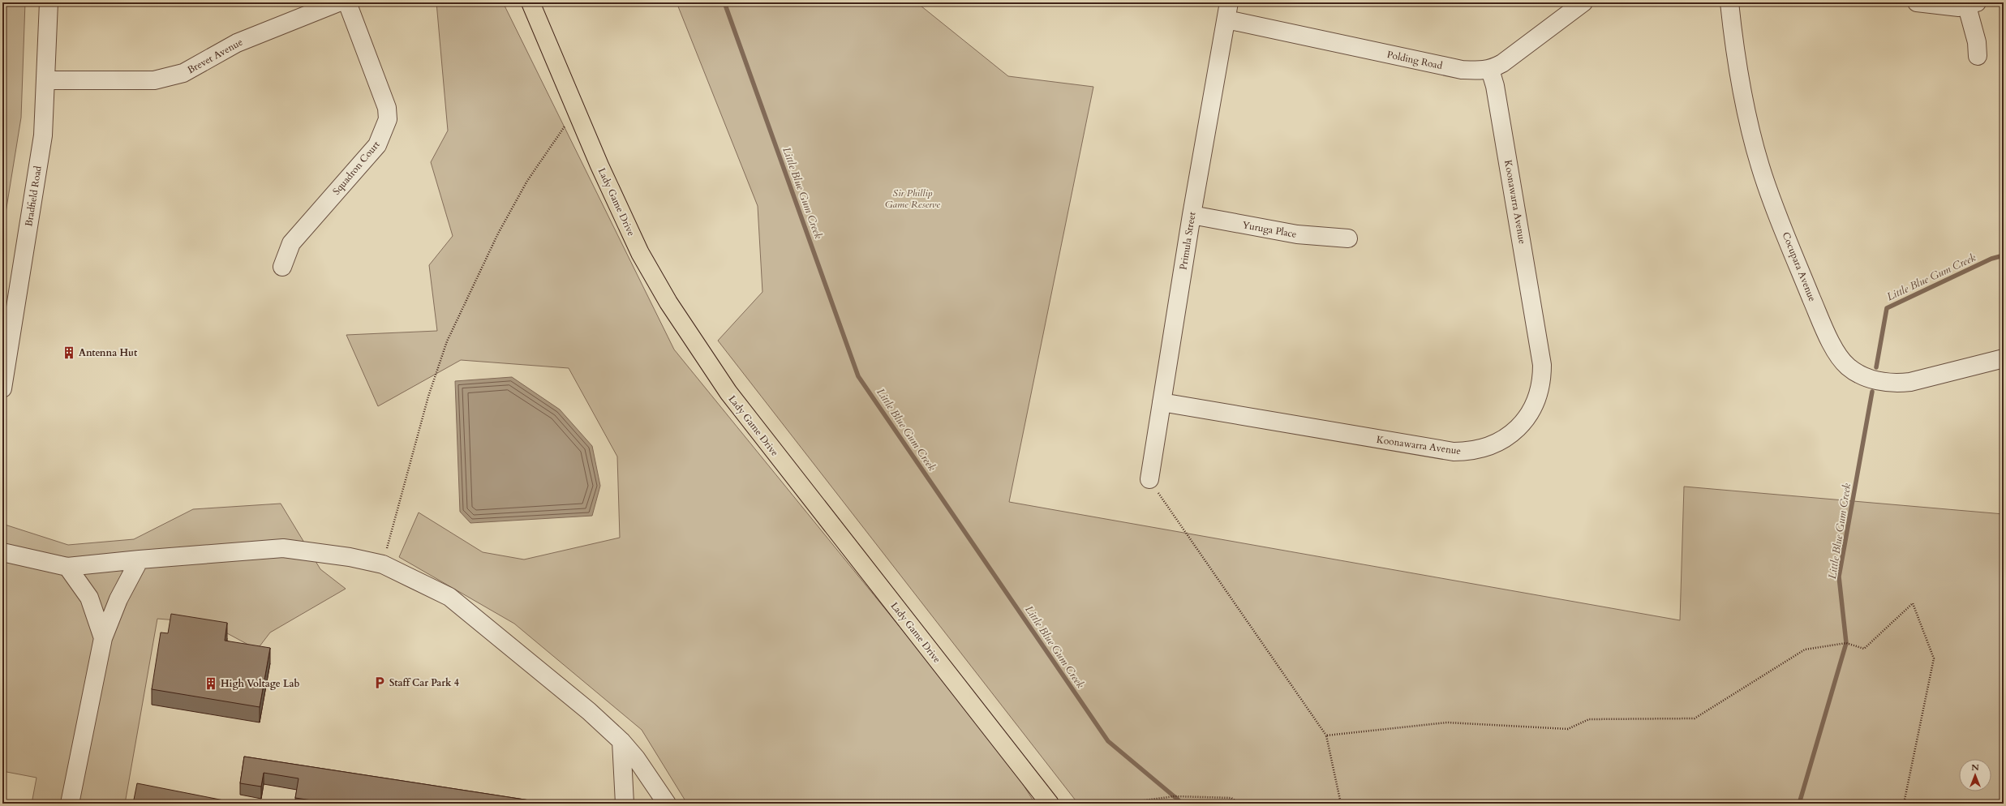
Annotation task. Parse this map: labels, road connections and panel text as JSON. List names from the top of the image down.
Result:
{
  "streets": {
    "main road": ["Lady Game Drive"],
    "street": [
      "Brevet Avenue",
      "Polding Road",
      "Squadron Court",
      "Bradfield Road",
      "Koonawarra Avenue",
      "Yuruga Place",
      "Primula Street",
      "Cocupara Avenue"
    ]
  },
  "crossings": [
    ["Brevet Avenue", "Bradfield Road"],
    ["Polding Road", "Koonawarra Avenue"],
    ["Polding Road", "Primula Street"],
    ["Koonawarra Avenue", "Primula Street"],
    ["Yuruga Place", "Primula Street"]
  ],
  "water": ["Little Blue Gum Creek"],
  "parks": ["Sir Phillip Game Reserve"],
  "places": {
    "building": ["Antenna Hut", "High Voltage Lab"],
    "parking": ["Staff Car Park 4"]
  },
  "north": "top"
}
